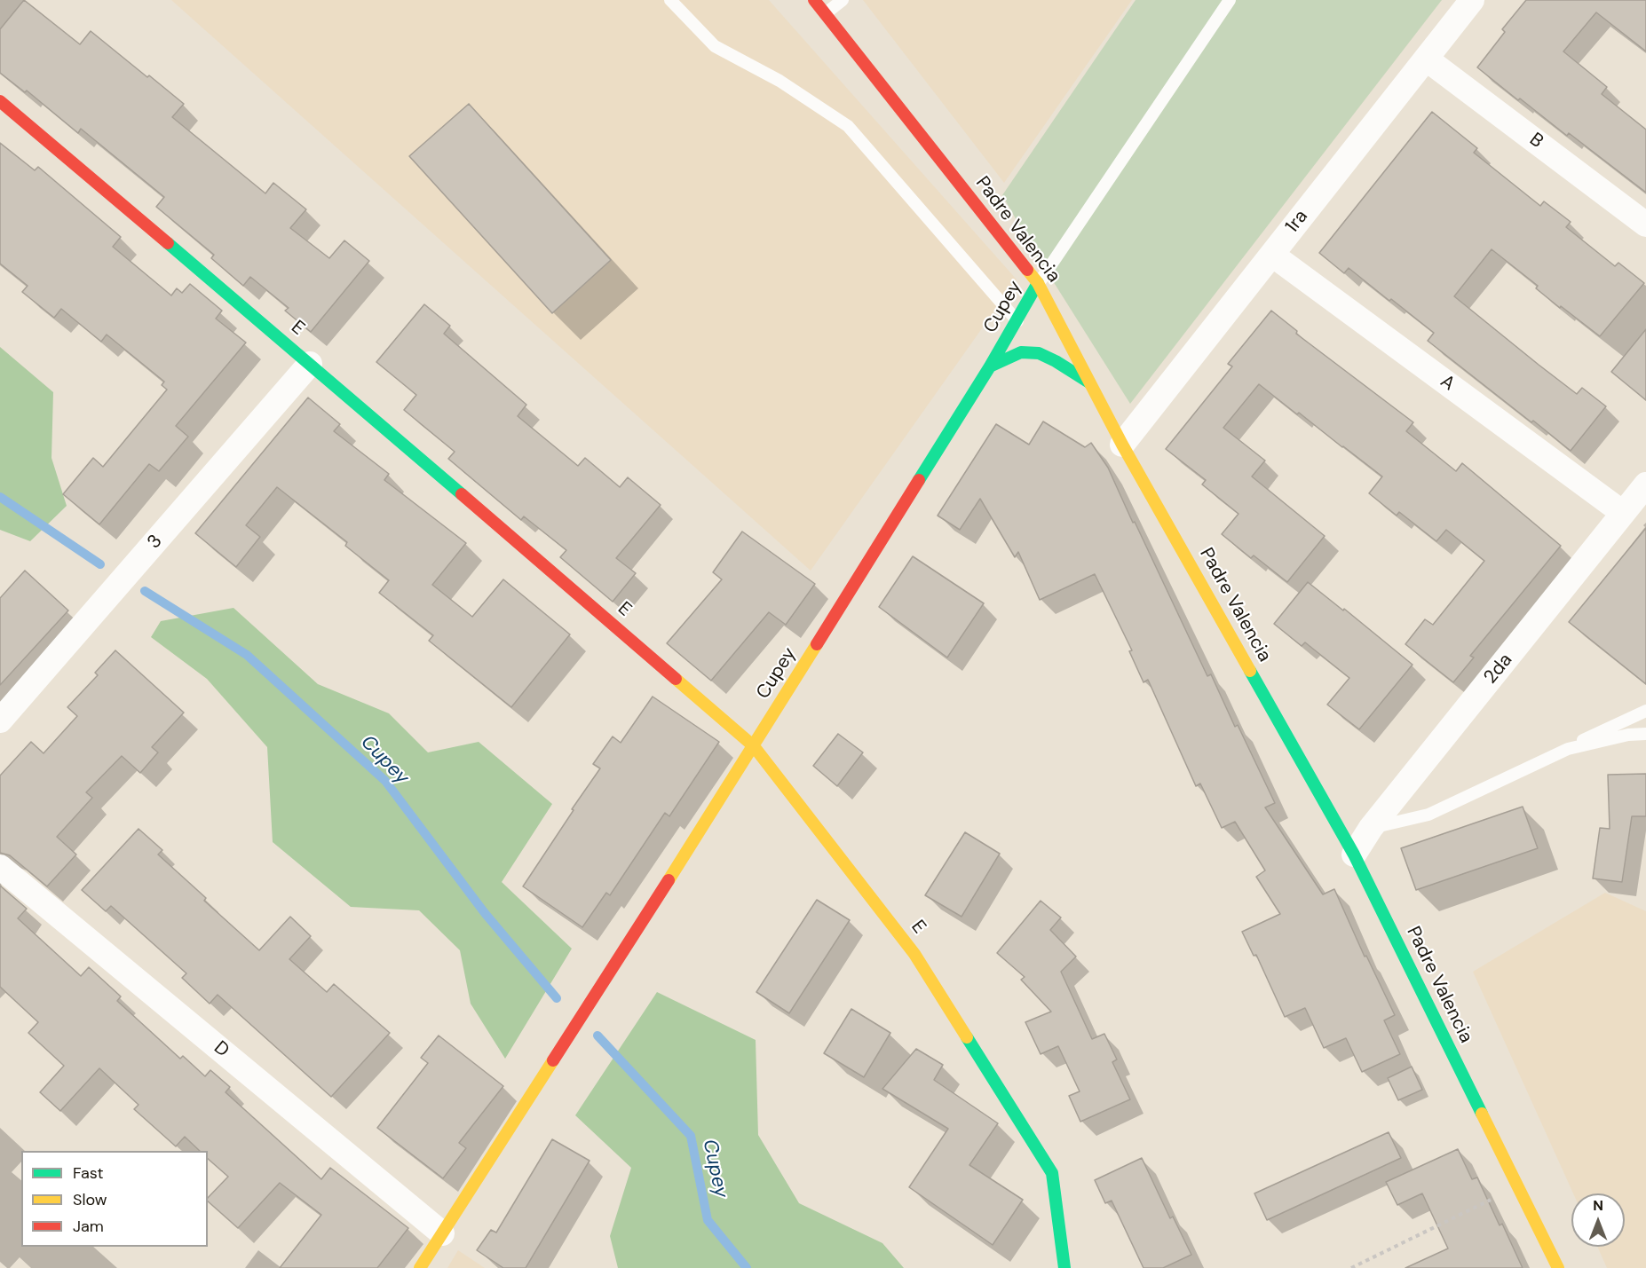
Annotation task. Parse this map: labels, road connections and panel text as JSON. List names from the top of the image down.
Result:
{
  "streets": {
    "street": [
      "B",
      "1ra",
      "Padre Valencia",
      "Cupey",
      "E",
      "A",
      "3",
      "2da",
      "D"
    ]
  },
  "crossings": [
    ["B", "1ra"],
    ["1ra", "Padre Valencia"],
    ["1ra", "A"],
    ["Padre Valencia", "Cupey"],
    ["Padre Valencia", "2da"],
    ["Cupey", "E"],
    ["Cupey", "D"],
    ["E", "3"],
    ["A", "2da"]
  ],
  "water": ["Cupey"],
  "legend": ["Fast", "Slow", "Jam"],
  "north": "top"
}
